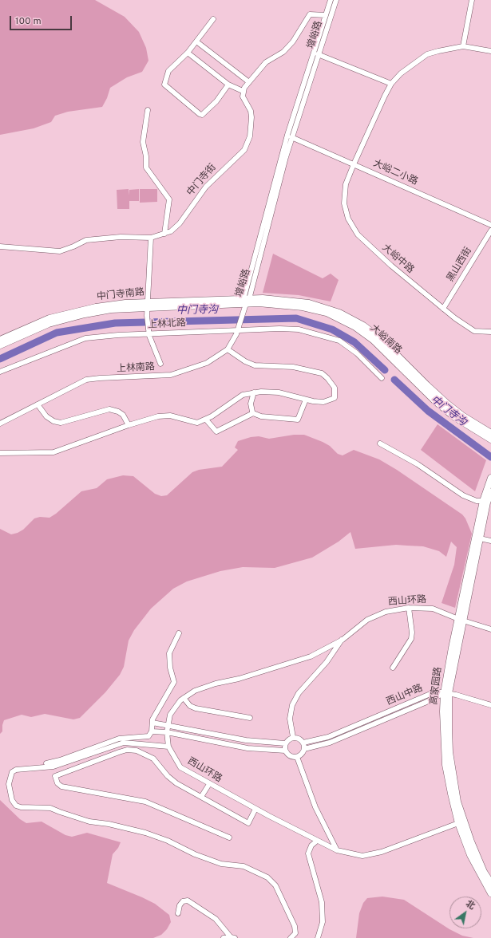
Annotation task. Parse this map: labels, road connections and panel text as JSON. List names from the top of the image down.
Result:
{
  "streets": {
    "main road": ["中门寺南路", "大峪南路", "高家园路"],
    "street": [
      "增峪路",
      "大峪二小路",
      "中门寺街",
      "大峪中路",
      "黑山西街",
      "上林北路",
      "上林南路",
      "西山环路",
      "西山中路"
    ]
  },
  "crossings": [
    ["增峪路", "大峪二小路"],
    ["增峪路", "中门寺南路"],
    ["增峪路", "大峪南路"],
    ["增峪路", "上林南路"],
    ["大峪二小路", "大峪中路"],
    ["大峪中路", "黑山西街"],
    ["中门寺南路", "大峪南路"],
    ["中门寺南路", "上林南路"],
    ["上林北路", "上林南路"],
    ["大峪南路", "上林南路"],
    ["西山环路", "高家园路"],
    ["高家园路", "西山中路"]
  ],
  "water": ["中门寺沟"],
  "scale_bar": "100 m",
  "north": "top right"
}
